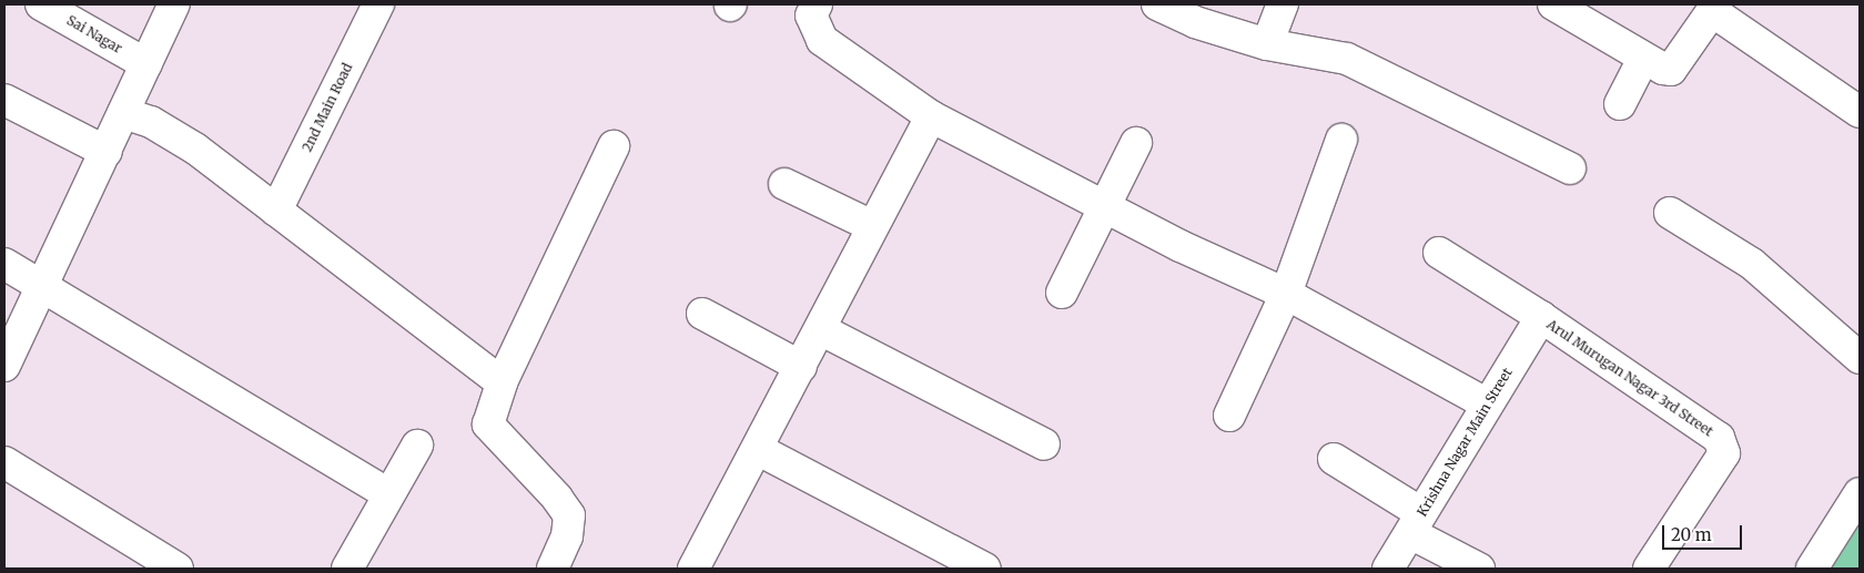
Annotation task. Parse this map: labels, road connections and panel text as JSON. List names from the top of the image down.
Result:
{
  "streets": {
    "street": [
      "Sai Nagar",
      "2nd Main Road",
      "Arul Murugan Nagar 3rd Street",
      "Krishna Nagar Main Street"
    ]
  },
  "crossings": [
    ["Arul Murugan Nagar 3rd Street", "Krishna Nagar Main Street"]
  ],
  "scale_bar": "20 m"
}
